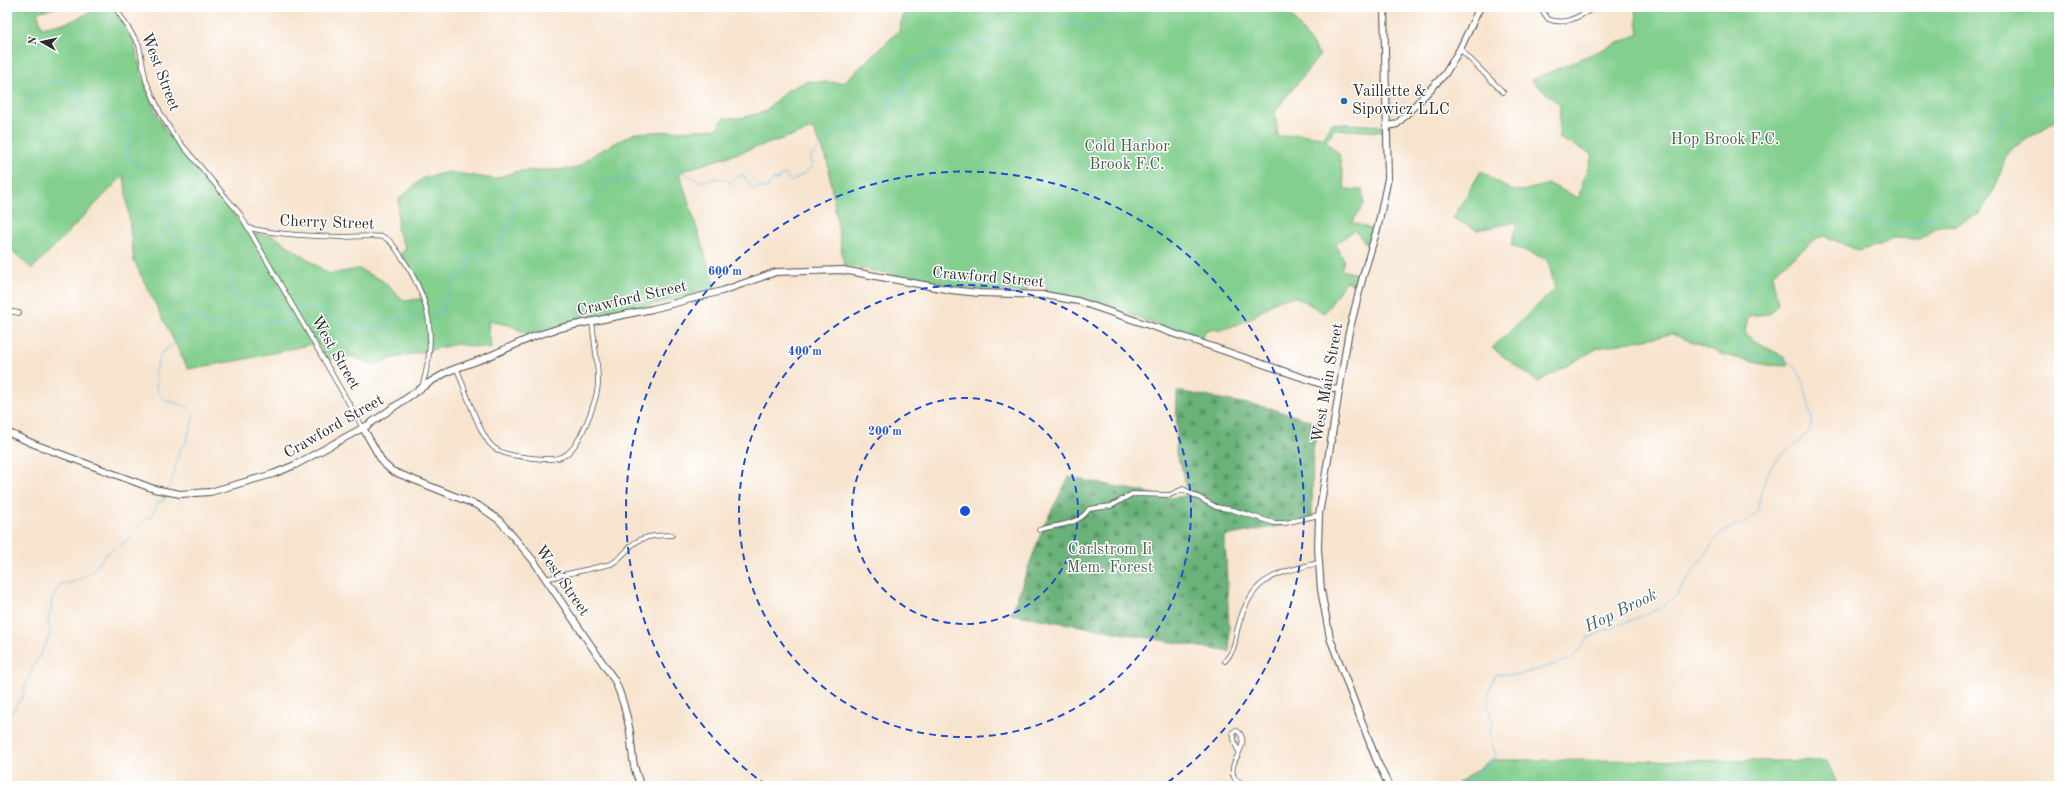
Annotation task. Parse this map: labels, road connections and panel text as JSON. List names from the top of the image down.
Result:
{
  "streets": {
    "street": [
      "West Street",
      "Cherry Street",
      "Crawford Street",
      "West Main Street"
    ]
  },
  "crossings": [
    ["West Street", "Cherry Street"],
    ["West Street", "Crawford Street"],
    ["Cherry Street", "Crawford Street"],
    ["Crawford Street", "West Main Street"]
  ],
  "water": ["Hop Brook"],
  "parks": ["Hop Brook F.C.", "Cold Harbor Brook F.C.", "Carlstrom Ii Mem. Forest"],
  "places": ["Vaillette & Sipowicz LLC"],
  "north": "left",
  "rings": ["600 m", "400 m", "200 m"]
}
